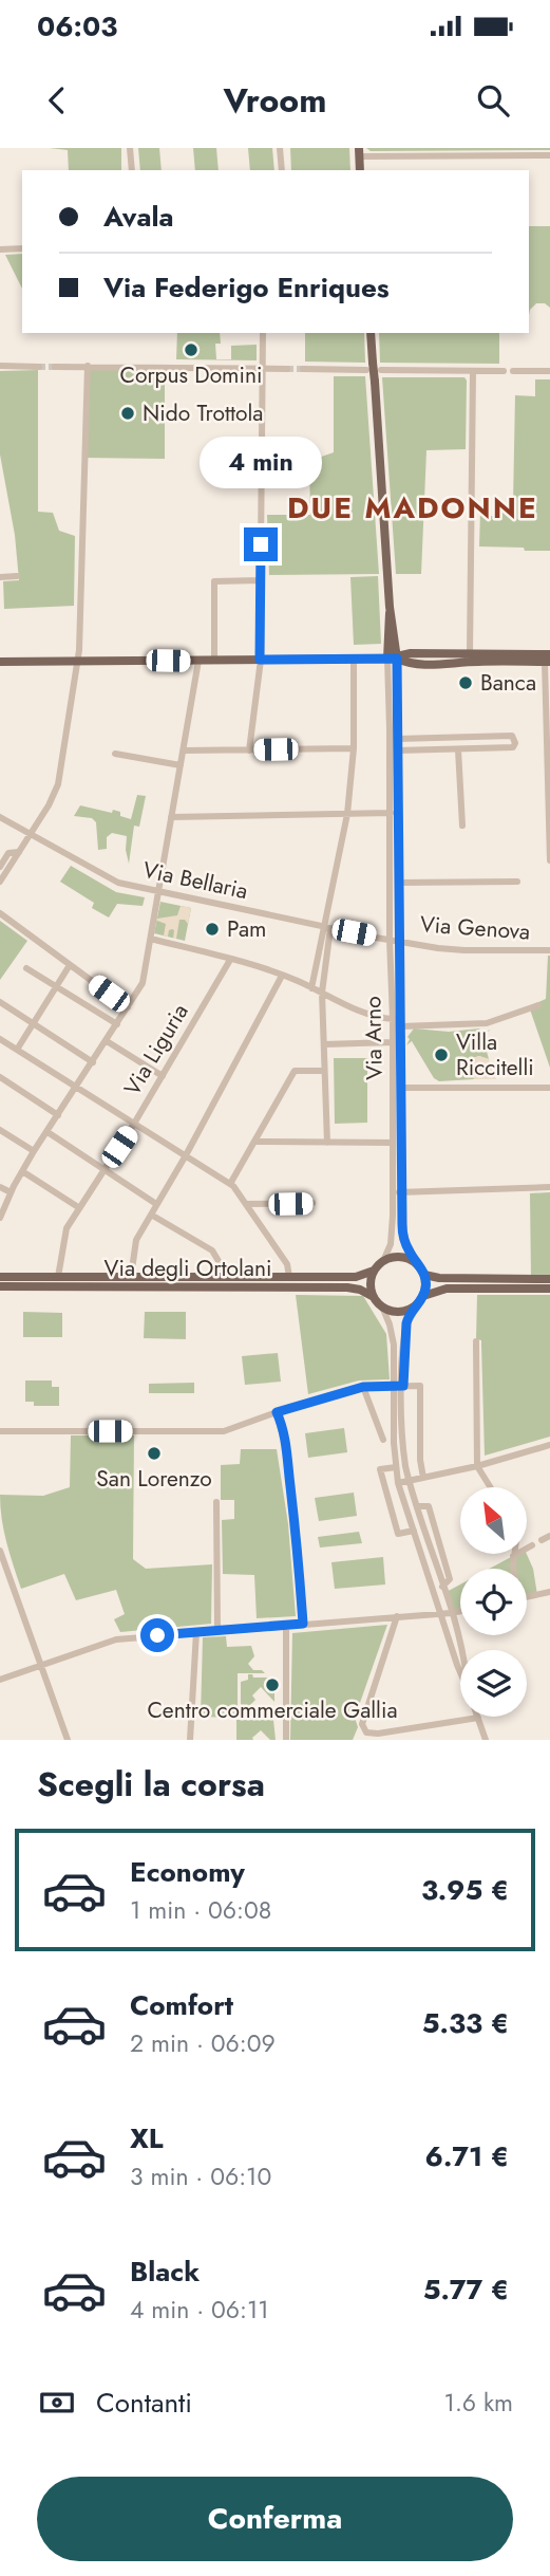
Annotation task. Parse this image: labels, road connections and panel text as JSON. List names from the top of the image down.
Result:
{
  "streets": {
    "main road": ["Via degli Ortolani"],
    "street": [
      "Via Bellaria",
      "Via Genova",
      "Via Arno",
      "Via Liguria"
    ]
  },
  "crossings": [
    ["Via Bellaria", "Via Genova"],
    ["Via Bellaria", "Via Arno"],
    ["Via Genova", "Via Arno"],
    ["Via Arno", "Via degli Ortolani"],
    ["Via Liguria", "Via degli Ortolani"]
  ],
  "districts": ["DUE MADONNE"],
  "places": [
    "Corpus Domini",
    "Nido Trottola",
    "Banca",
    "Pam",
    "Villa Riccitelli",
    "San Lorenzo",
    "Centro commerciale Gallia"
  ],
  "north": "top left",
  "page": {
    "status": "06:03",
    "header": "Vroom",
    "banner": ["Avala", "Via Federigo Enriques"],
    "bubble": "4 min",
    "heading": "Scegli la corsa",
    "list": [
      {
        "name": "Economy",
        "note": "1 min · 06:08",
        "value": "3.95 €"
      },
      {
        "name": "Comfort",
        "note": "2 min · 06:09",
        "value": "5.33 €"
      },
      {
        "name": "XL",
        "note": "3 min · 06:10",
        "value": "6.71 €"
      },
      {
        "name": "Black",
        "note": "4 min · 06:11",
        "value": "5.77 €"
      }
    ],
    "pay": ["Contanti", "1.6 km"],
    "buttons": "Conferma"
  }
}
